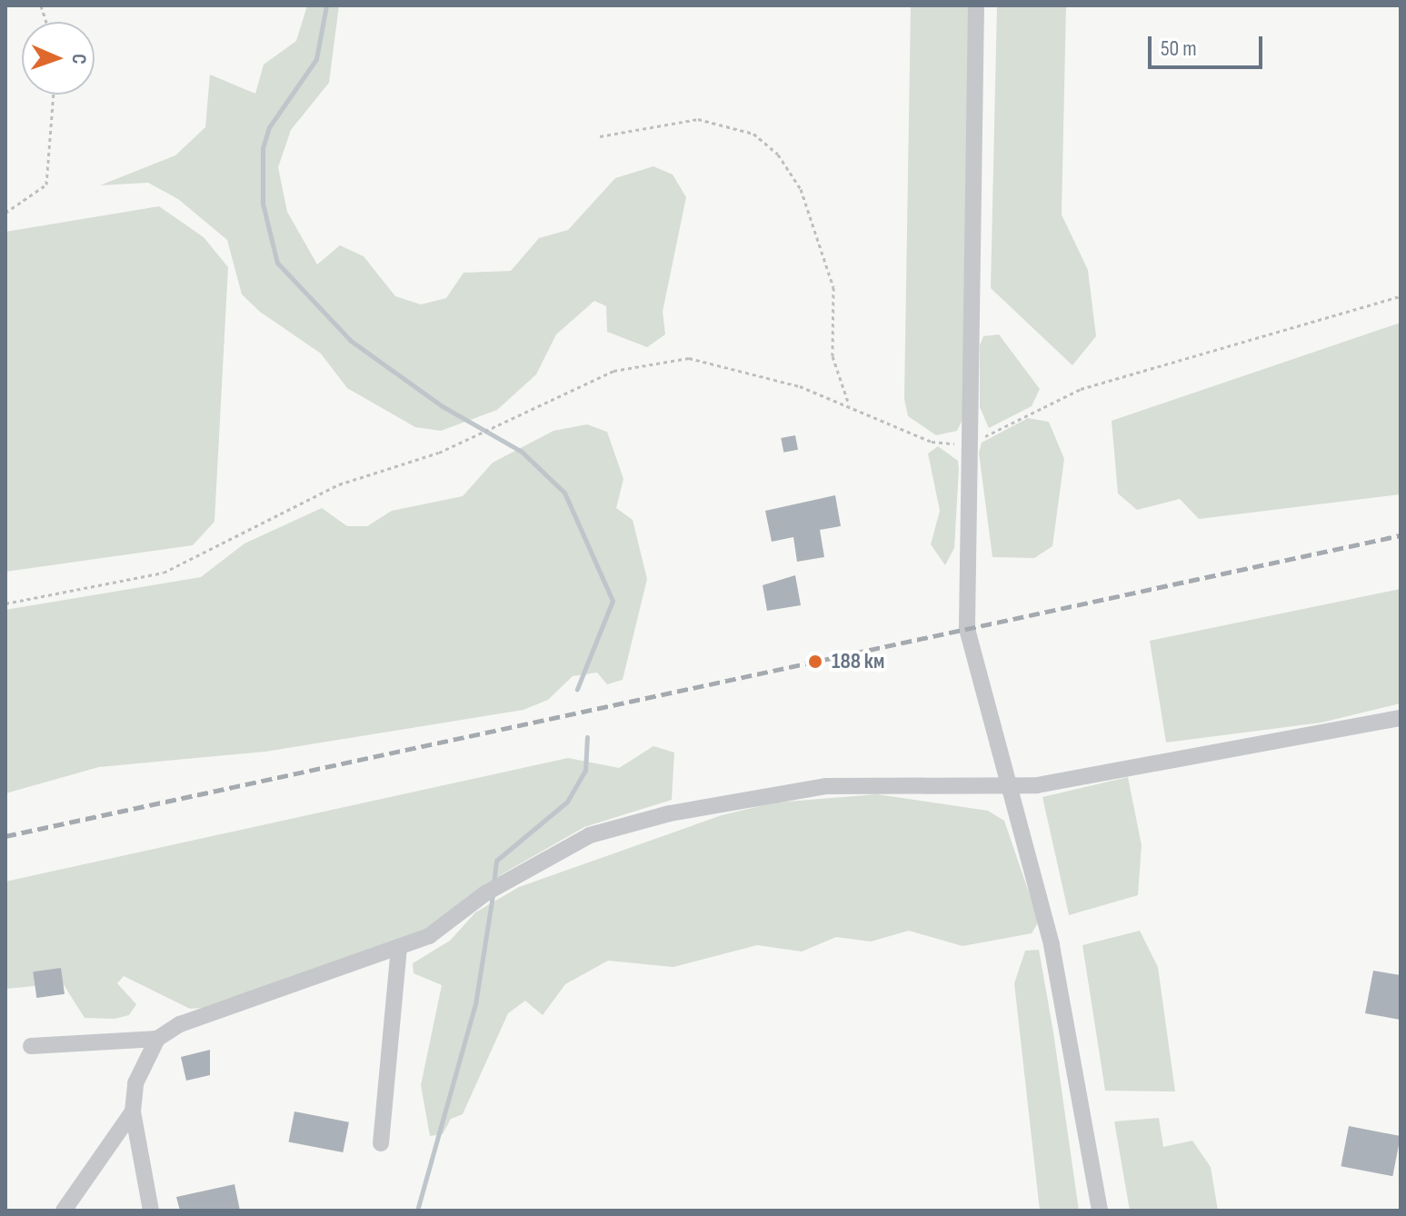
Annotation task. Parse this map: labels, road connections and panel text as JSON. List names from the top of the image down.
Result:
{
  "places": ["188 км"],
  "scale_bar": "50 m",
  "north": "right"
}
